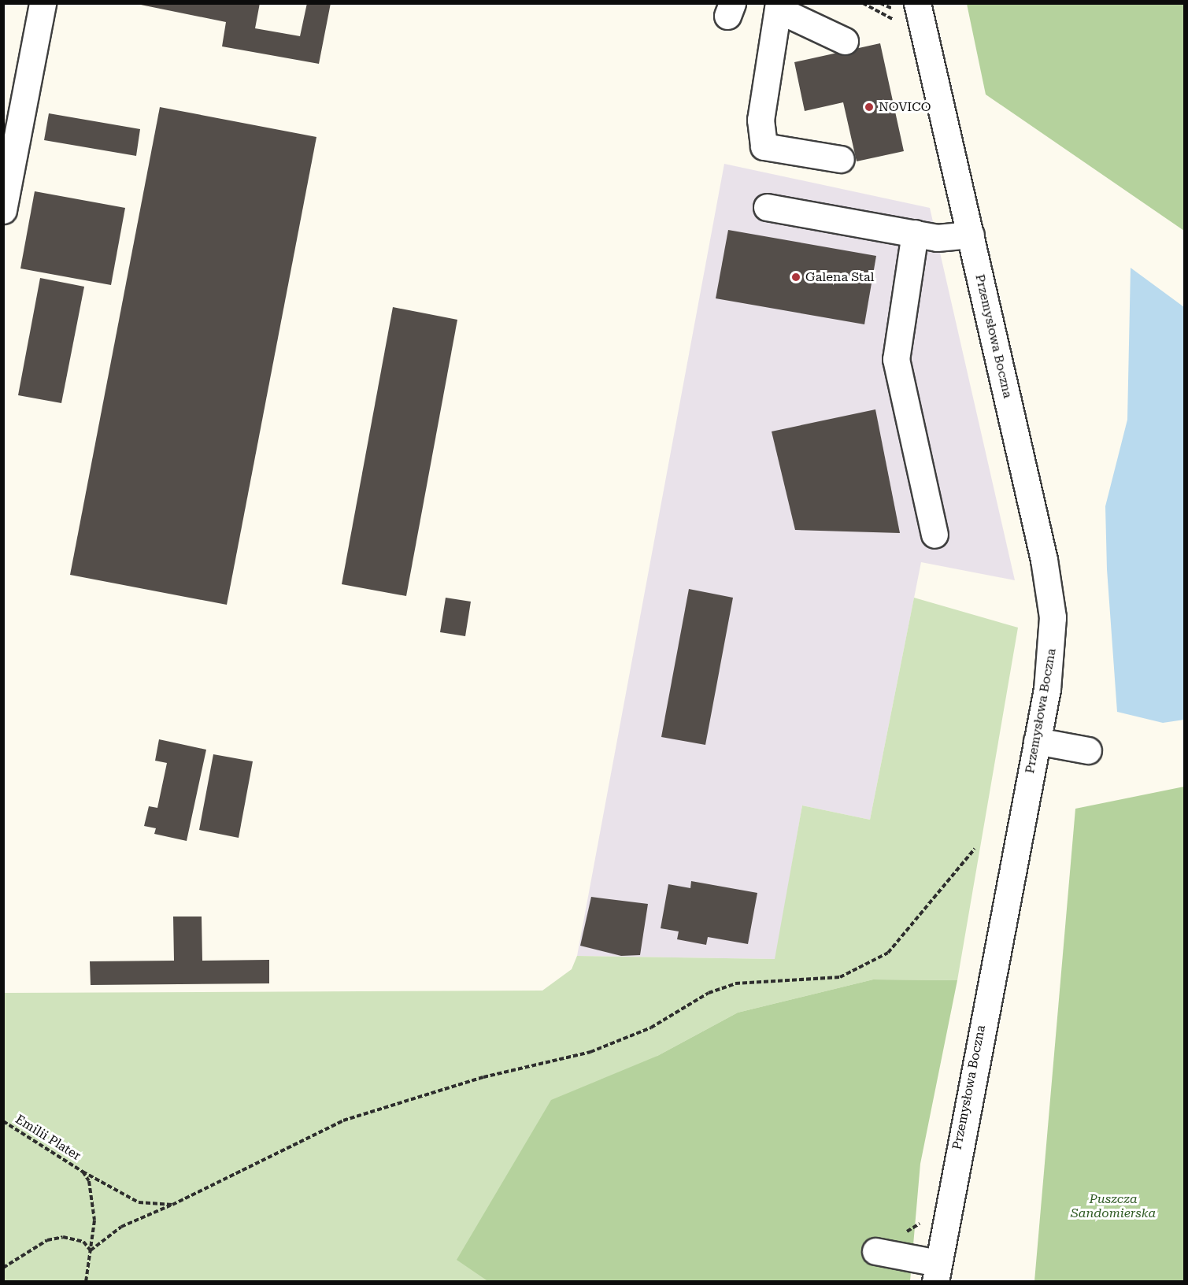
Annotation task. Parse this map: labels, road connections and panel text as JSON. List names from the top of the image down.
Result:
{
  "streets": {
    "street": ["Przemysłowa Boczna"],
    "path": ["Emilii Plater"]
  },
  "parks": ["Puszcza Sandomierska"],
  "places": ["NOVICO", "Galena Stal"]
}
